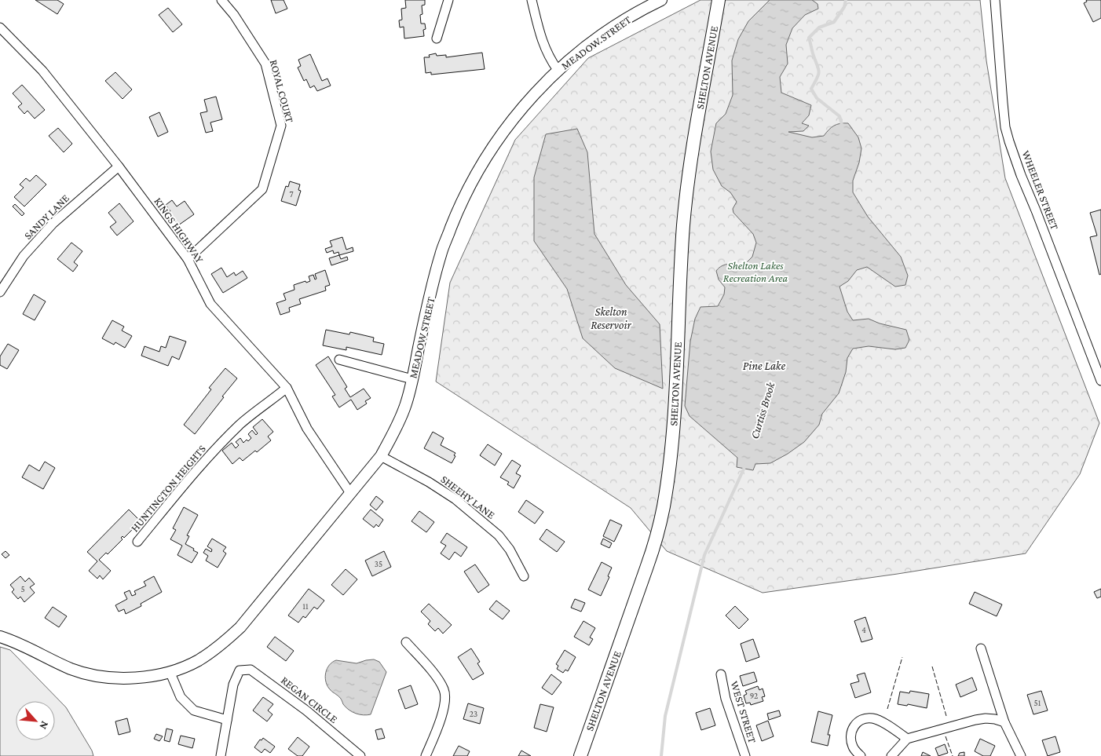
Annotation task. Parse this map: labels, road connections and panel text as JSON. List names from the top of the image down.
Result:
{
  "streets": {
    "main road": ["SHELTON AVENUE"],
    "street": [
      "MEADOW STREET",
      "ROYAL COURT",
      "WHEELER STREET",
      "SANDY LANE",
      "KINGS HIGHWAY",
      "HUNTINGTON HEIGHTS",
      "SHEEHY LANE",
      "REGAN CIRCLE",
      "WEST STREET"
    ]
  },
  "crossings": [
    ["MEADOW STREET", "KINGS HIGHWAY"],
    ["MEADOW STREET", "SHEEHY LANE"],
    ["ROYAL COURT", "KINGS HIGHWAY"],
    ["SANDY LANE", "KINGS HIGHWAY"],
    ["KINGS HIGHWAY", "HUNTINGTON HEIGHTS"]
  ],
  "water": ["Skelton Reservoir", "Pine Lake", "Curtiss Brook"],
  "parks": ["Shelton Lakes Recreation Area"],
  "house_numbers": [
    "7",
    "35",
    "5",
    "11",
    "4",
    "92",
    "51",
    "23"
  ],
  "north": "bottom right"
}
